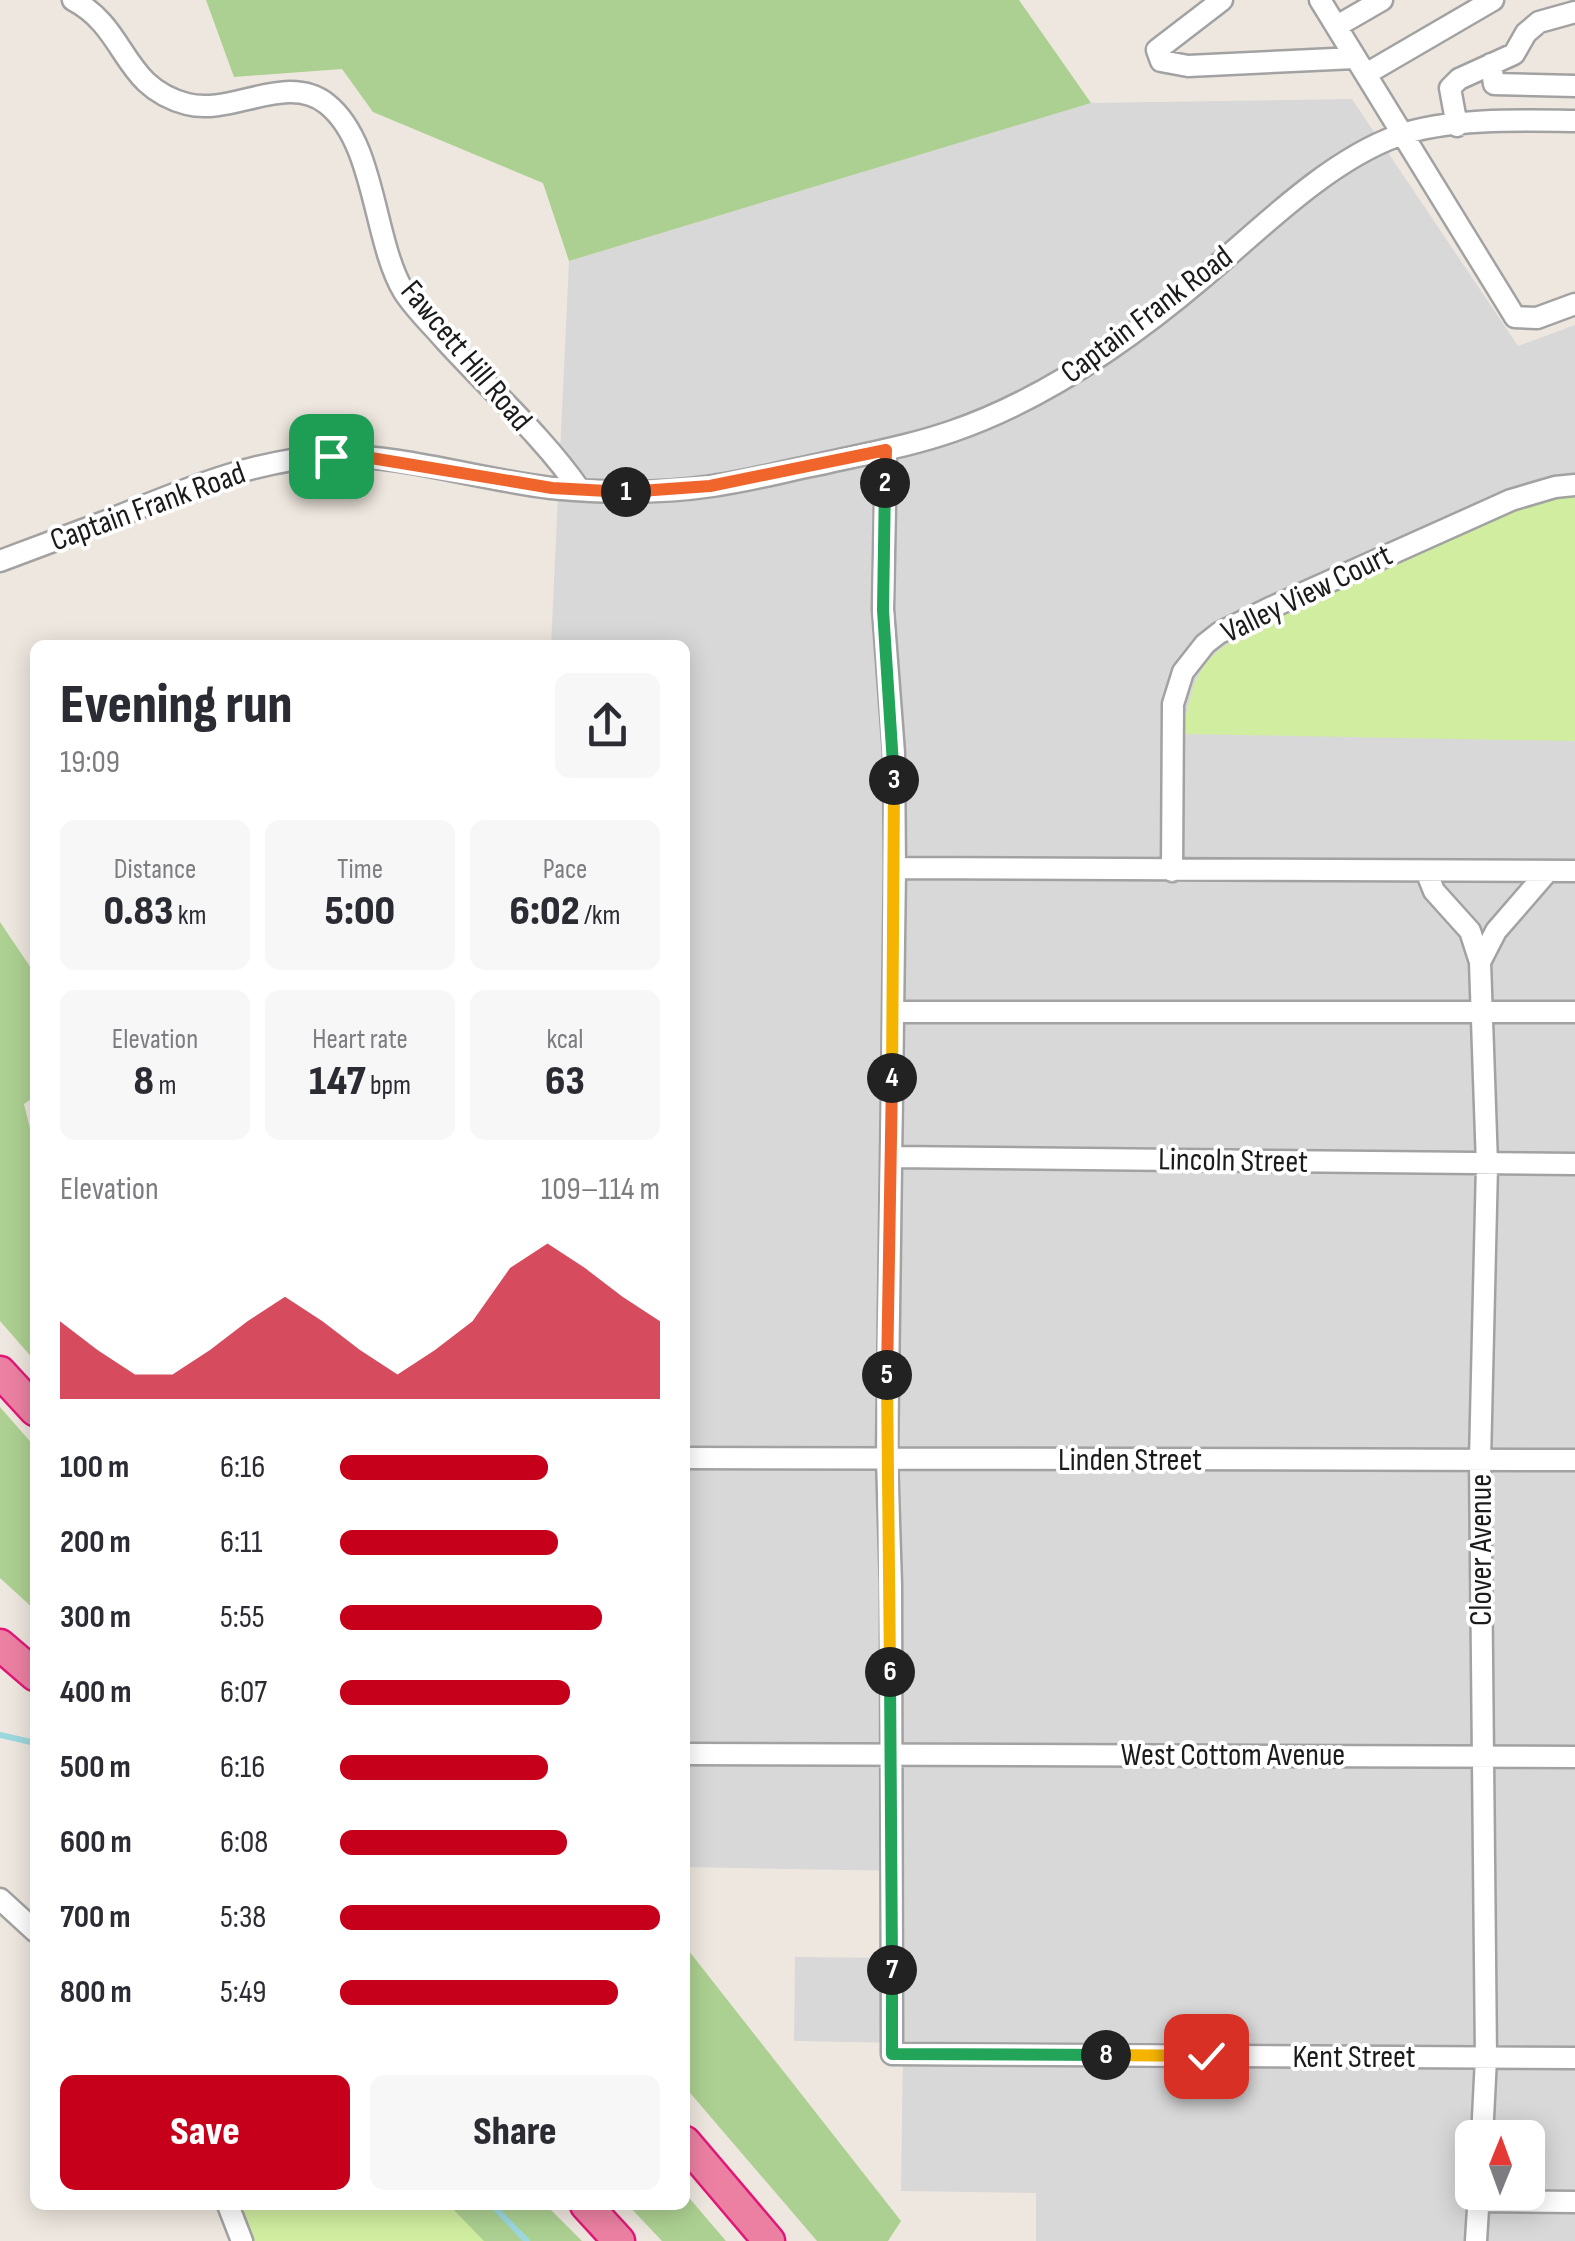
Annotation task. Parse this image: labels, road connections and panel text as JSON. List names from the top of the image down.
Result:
{
  "streets": {
    "street": [
      "Captain Frank Road",
      "Fawcett Hill Road",
      "Valley View Court",
      "Lincoln Street",
      "Linden Street",
      "Clover Avenue",
      "West Cottom Avenue",
      "Kent Street"
    ]
  },
  "crossings": [
    ["Captain Frank Road", "Fawcett Hill Road"],
    ["Lincoln Street", "Clover Avenue"],
    ["Linden Street", "Clover Avenue"],
    ["Clover Avenue", "West Cottom Avenue"],
    ["Clover Avenue", "Kent Street"],
    ["West Cottom Avenue", "Kent Street"]
  ],
  "north": "top",
  "page": {
    "pins": [
      "2",
      "1",
      "3",
      "4",
      "5",
      "6",
      "7",
      "8"
    ],
    "heading": ["Evening run", "19:09"],
    "stats": [
      ["Distance", "0.83 km"],
      ["Time", "5:00"],
      ["Pace", "6:02 /km"],
      ["Elevation", "8 m"],
      ["Heart rate", "147 bpm"],
      ["kcal", "63"]
    ],
    "chart": ["Elevation", "109–114 m"],
    "list": [
      {
        "name": "100 m",
        "note": "6:16"
      },
      {
        "name": "200 m",
        "note": "6:11"
      },
      {
        "name": "300 m",
        "note": "5:55"
      },
      {
        "name": "400 m",
        "note": "6:07"
      },
      {
        "name": "500 m",
        "note": "6:16"
      },
      {
        "name": "600 m",
        "note": "6:08"
      },
      {
        "name": "700 m",
        "note": "5:38"
      },
      {
        "name": "800 m",
        "note": "5:49"
      }
    ],
    "buttons": ["Save", "Share"]
  }
}
